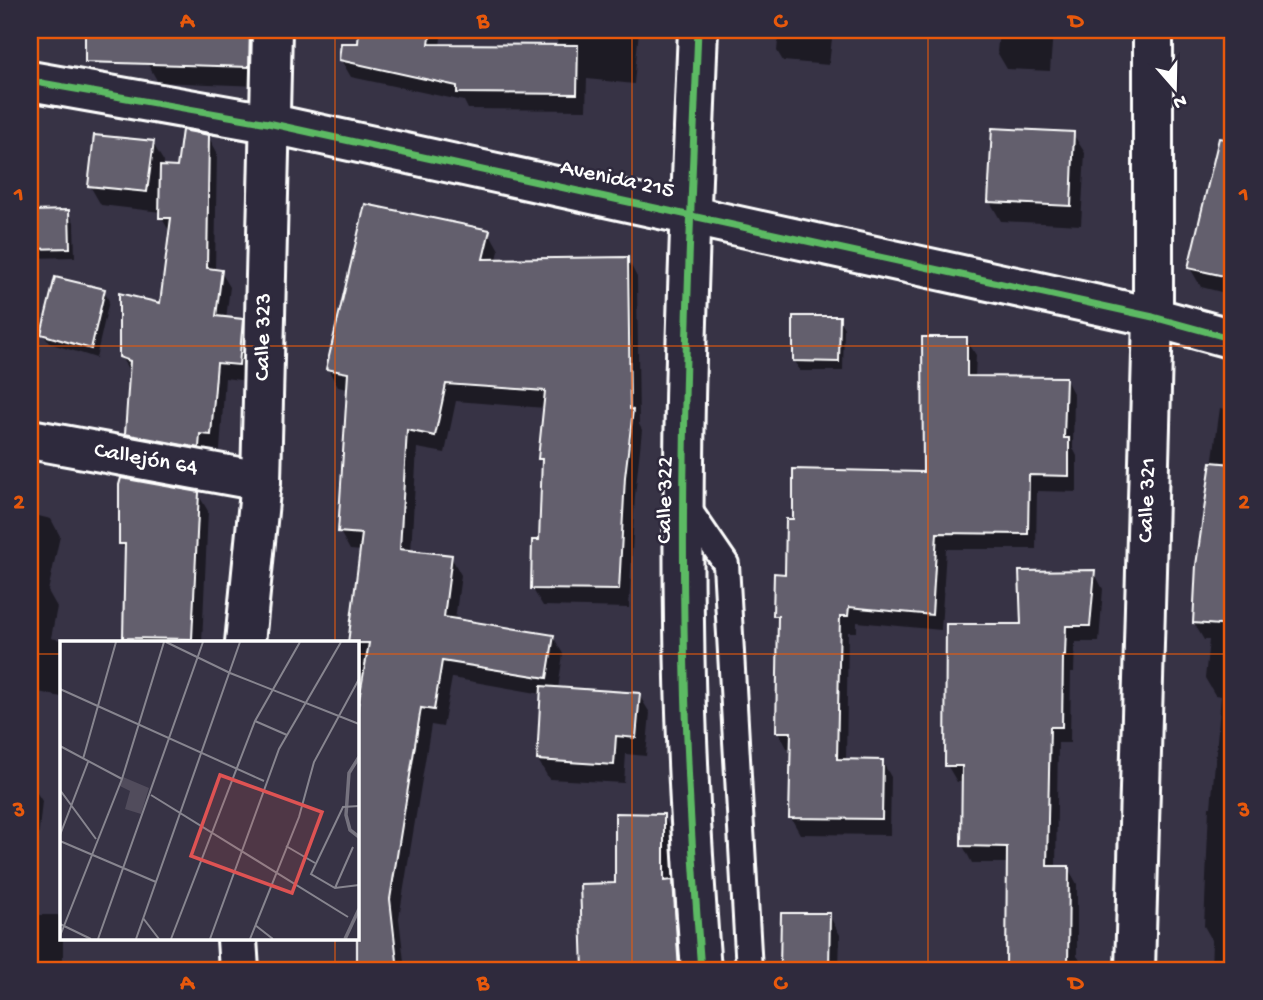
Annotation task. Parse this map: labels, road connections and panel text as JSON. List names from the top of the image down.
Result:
{
  "streets": {
    "street": [
      "Avenida 215",
      "Calle 323",
      "Callejón 64",
      "Calle 322",
      "Calle 321"
    ]
  },
  "crossings": [
    ["Avenida 215", "Calle 323"],
    ["Avenida 215", "Calle 322"],
    ["Avenida 215", "Calle 321"],
    ["Calle 323", "Callejón 64"]
  ],
  "north": "bottom",
  "grid": {
    "columns": [
      "A",
      "B",
      "C",
      "D"
    ],
    "rows": ["1", "2", "3"]
  }
}
